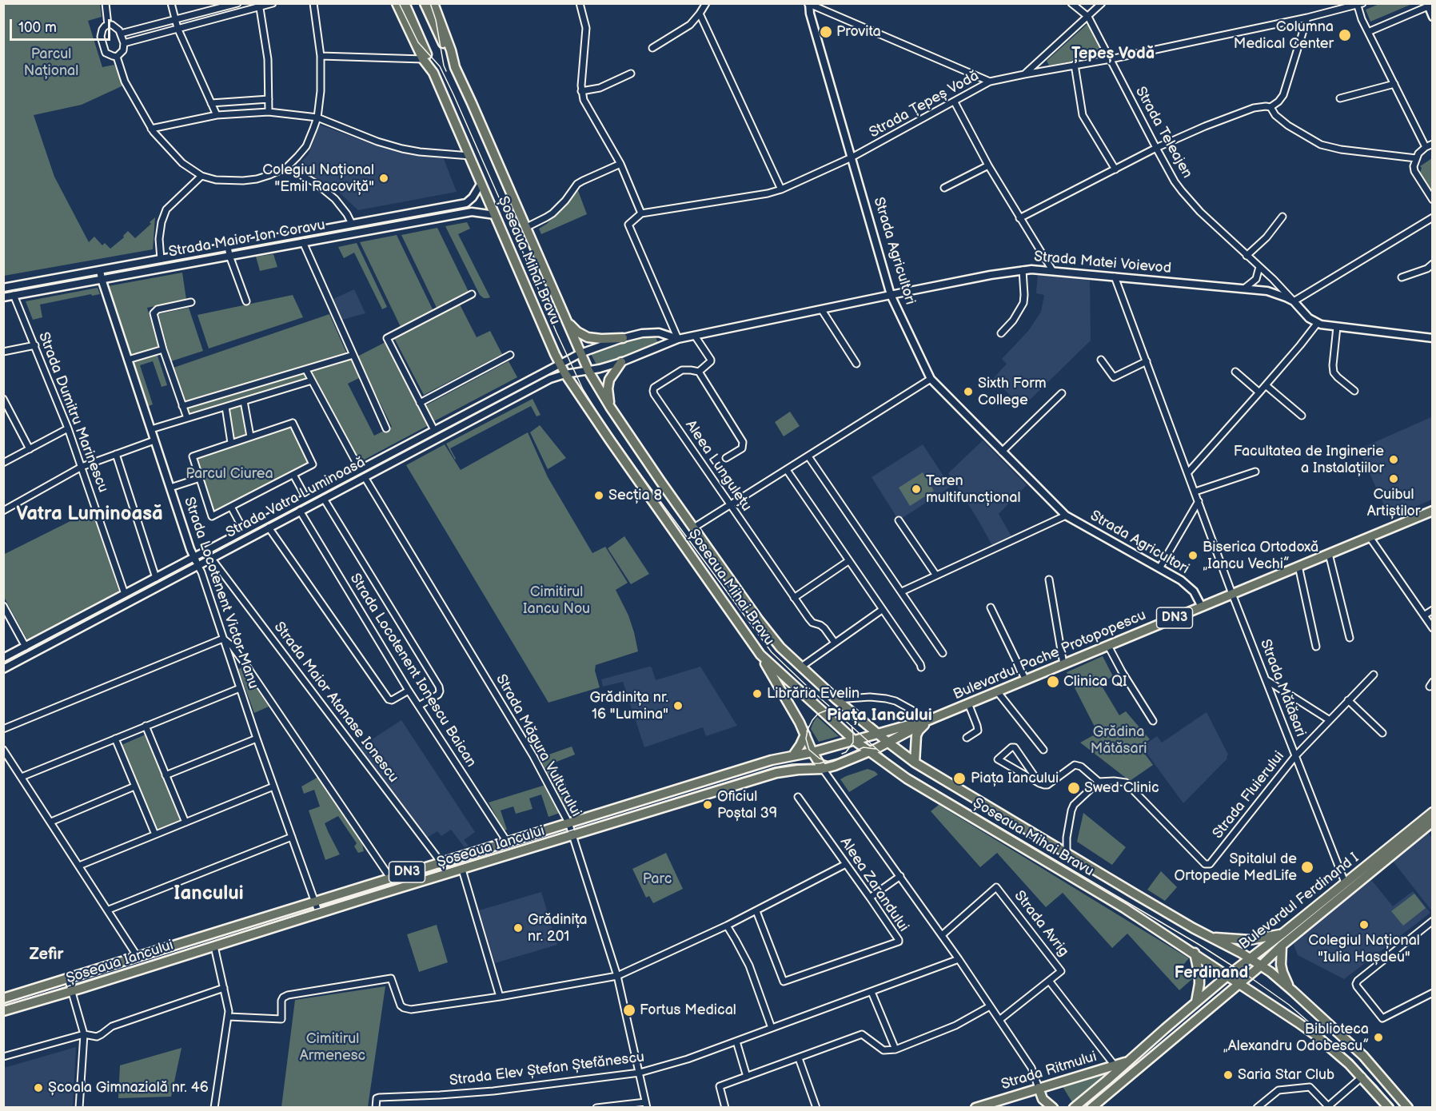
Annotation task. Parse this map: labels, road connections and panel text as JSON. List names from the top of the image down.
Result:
{
  "streets": {
    "main road": [
      "Șoseaua Mihai Bravu",
      "DN3",
      "Bulevardul Pache Protopopescu",
      "Șoseaua Iancului",
      "Bulevardul Ferdinand I",
      "Strada Ritmului"
    ],
    "street": [
      "Strada Țepeș Vodă",
      "Strada Teleajen",
      "Strada Maior Ion Coravu",
      "Strada Agricultori",
      "Strada Matei Voievod",
      "Strada Dumitru Marinescu",
      "Aleea Lungulețu",
      "Strada Vatra Luminoasă",
      "Strada Locotenent Victor Manu",
      "Strada Locotenent Ionescu Baican",
      "Strada Mătăsari",
      "Strada Maior Atanase Ionescu",
      "Strada Măgura Vulturului",
      "Strada Fluierului",
      "Aleea Zarandului",
      "Strada Avrig",
      "Strada Elev Ștefan Ștefănescu"
    ]
  },
  "crossings": [
    ["Strada Țepeș Vodă", "Strada Teleajen"],
    ["Strada Țepeș Vodă", "Strada Agricultori"],
    ["Strada Teleajen", "Strada Matei Voievod"],
    ["Strada Maior Ion Coravu", "Șoseaua Mihai Bravu"],
    ["Strada Maior Ion Coravu", "Strada Dumitru Marinescu"],
    ["Strada Maior Ion Coravu", "Strada Locotenent Victor Manu"],
    ["Strada Agricultori", "Strada Matei Voievod"],
    ["Strada Agricultori", "Bulevardul Pache Protopopescu"],
    ["Șoseaua Mihai Bravu", "Strada Matei Voievod"],
    ["Șoseaua Mihai Bravu", "Strada Vatra Luminoasă"],
    ["Șoseaua Mihai Bravu", "DN3"],
    ["Șoseaua Mihai Bravu", "Bulevardul Pache Protopopescu"],
    ["Șoseaua Mihai Bravu", "Bulevardul Ferdinand I"],
    ["Strada Matei Voievod", "Strada Vatra Luminoasă"],
    ["Strada Matei Voievod", "Strada Mătăsari"],
    ["Strada Dumitru Marinescu", "Strada Vatra Luminoasă"],
    ["Strada Vatra Luminoasă", "Strada Locotenent Victor Manu"],
    ["Strada Vatra Luminoasă", "Strada Locotenent Ionescu Baican"],
    ["Strada Vatra Luminoasă", "Strada Maior Atanase Ionescu"],
    ["Strada Vatra Luminoasă", "Strada Măgura Vulturului"],
    ["Strada Locotenent Victor Manu", "Șoseaua Iancului"],
    ["DN3", "Bulevardul Pache Protopopescu"],
    ["DN3", "Șoseaua Iancului"],
    ["Bulevardul Pache Protopopescu", "Strada Mătăsari"],
    ["Strada Locotenent Ionescu Baican", "Șoseaua Iancului"],
    ["Strada Mătăsari", "Strada Fluierului"],
    ["Strada Mătăsari", "Bulevardul Ferdinand I"],
    ["Strada Maior Atanase Ionescu", "Șoseaua Iancului"],
    ["Strada Măgura Vulturului", "Șoseaua Iancului"],
    ["Strada Măgura Vulturului", "Strada Elev Ștefan Ștefănescu"],
    ["Bulevardul Ferdinand I", "Strada Ritmului"]
  ],
  "districts": [
    "Țepeș Vodă",
    "Vatra Luminoasă",
    "Piața Iancului",
    "Iancului",
    "Zefir",
    "Ferdinand"
  ],
  "parks": [
    "Parcul Național",
    "Parcul Ciurea",
    "Cimitirul Iancu Nou",
    "Grădina Mătăsari",
    "Parc",
    "Cimitirul Armenesc"
  ],
  "places": [
    "Provita",
    "Columna Medical Center",
    "Colegiul Național \"Emil Racoviță\"",
    "Sixth Form College",
    "Facultatea de Inginerie a Instalațiilor",
    "Cuibul Artiștilor",
    "Teren multifuncțional",
    "Secția 8",
    "Biserica Ortodoxă „Iancu Vechi”",
    "Clinica QI",
    "Librăria Evelin",
    "Grădinița nr. 16 \"Lumina\"",
    "Piața Iancului",
    "Swed Clinic",
    "Oficiul Poștal 39",
    "Spitalul de Ortopedie MedLife",
    "Colegiul Național \"Iulia Hașdeu\"",
    "Grădinița nr. 201",
    "Fortus Medical",
    "Biblioteca „Alexandru Odobescu”",
    "Saria Star Club",
    "Școala Gimnazială nr. 46"
  ],
  "scale_bar": "100 m"
}
